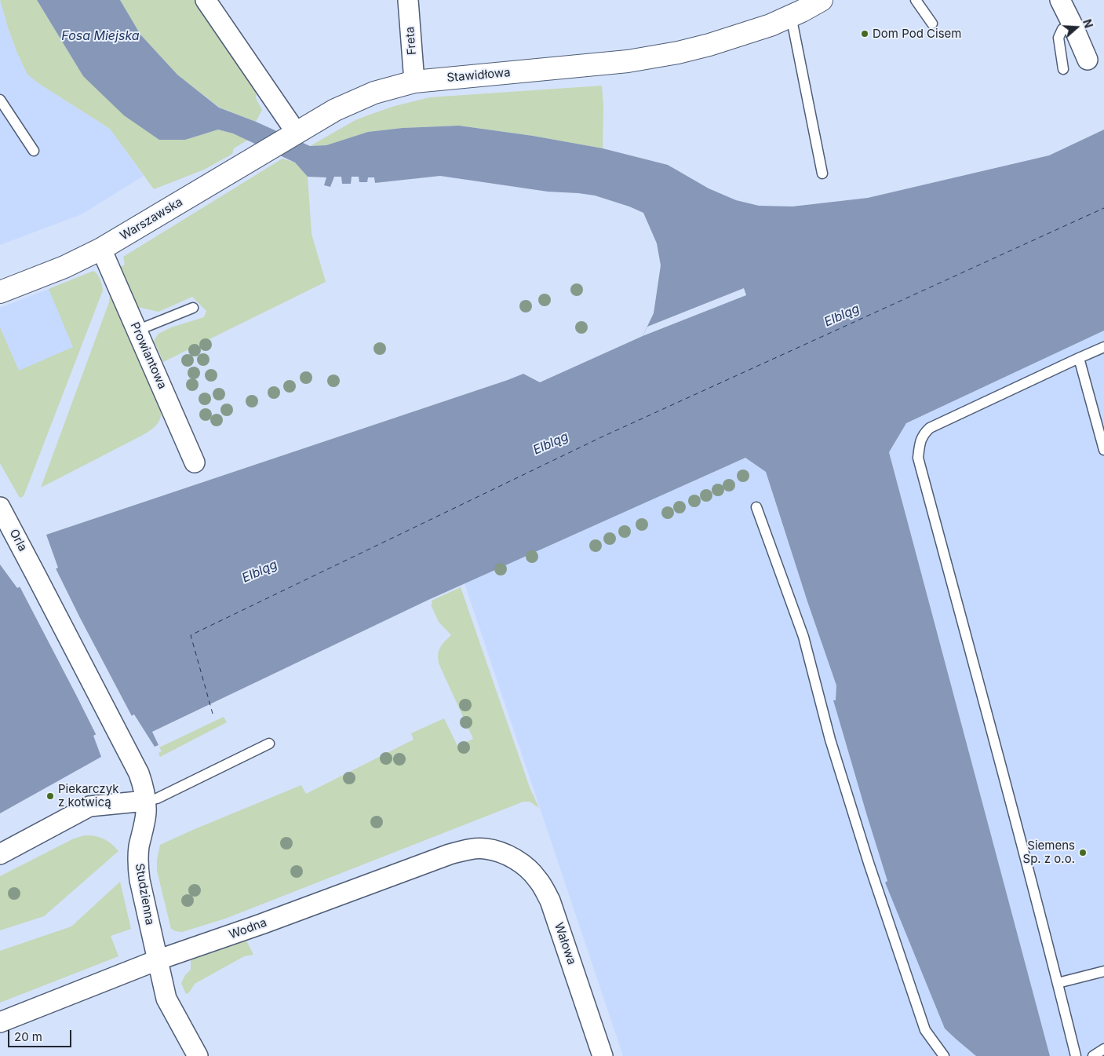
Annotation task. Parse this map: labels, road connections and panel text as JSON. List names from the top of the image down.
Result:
{
  "streets": {
    "street": [
      "Freta",
      "Stawidłowa",
      "Warszawska",
      "Prowiantowa",
      "Orla",
      "Studzienna",
      "Wodna",
      "Wałowa"
    ]
  },
  "crossings": [
    ["Freta", "Stawidłowa"],
    ["Stawidłowa", "Warszawska"],
    ["Warszawska", "Prowiantowa"],
    ["Orla", "Studzienna"],
    ["Studzienna", "Wodna"],
    ["Wodna", "Wałowa"]
  ],
  "water": ["Fosa Miejska", "Elbląg"],
  "places": ["Dom Pod Cisem", "Piekarczyk z kotwicą", "Siemens Sp. z o.o."],
  "scale_bar": "20 m",
  "north": "right"
}
